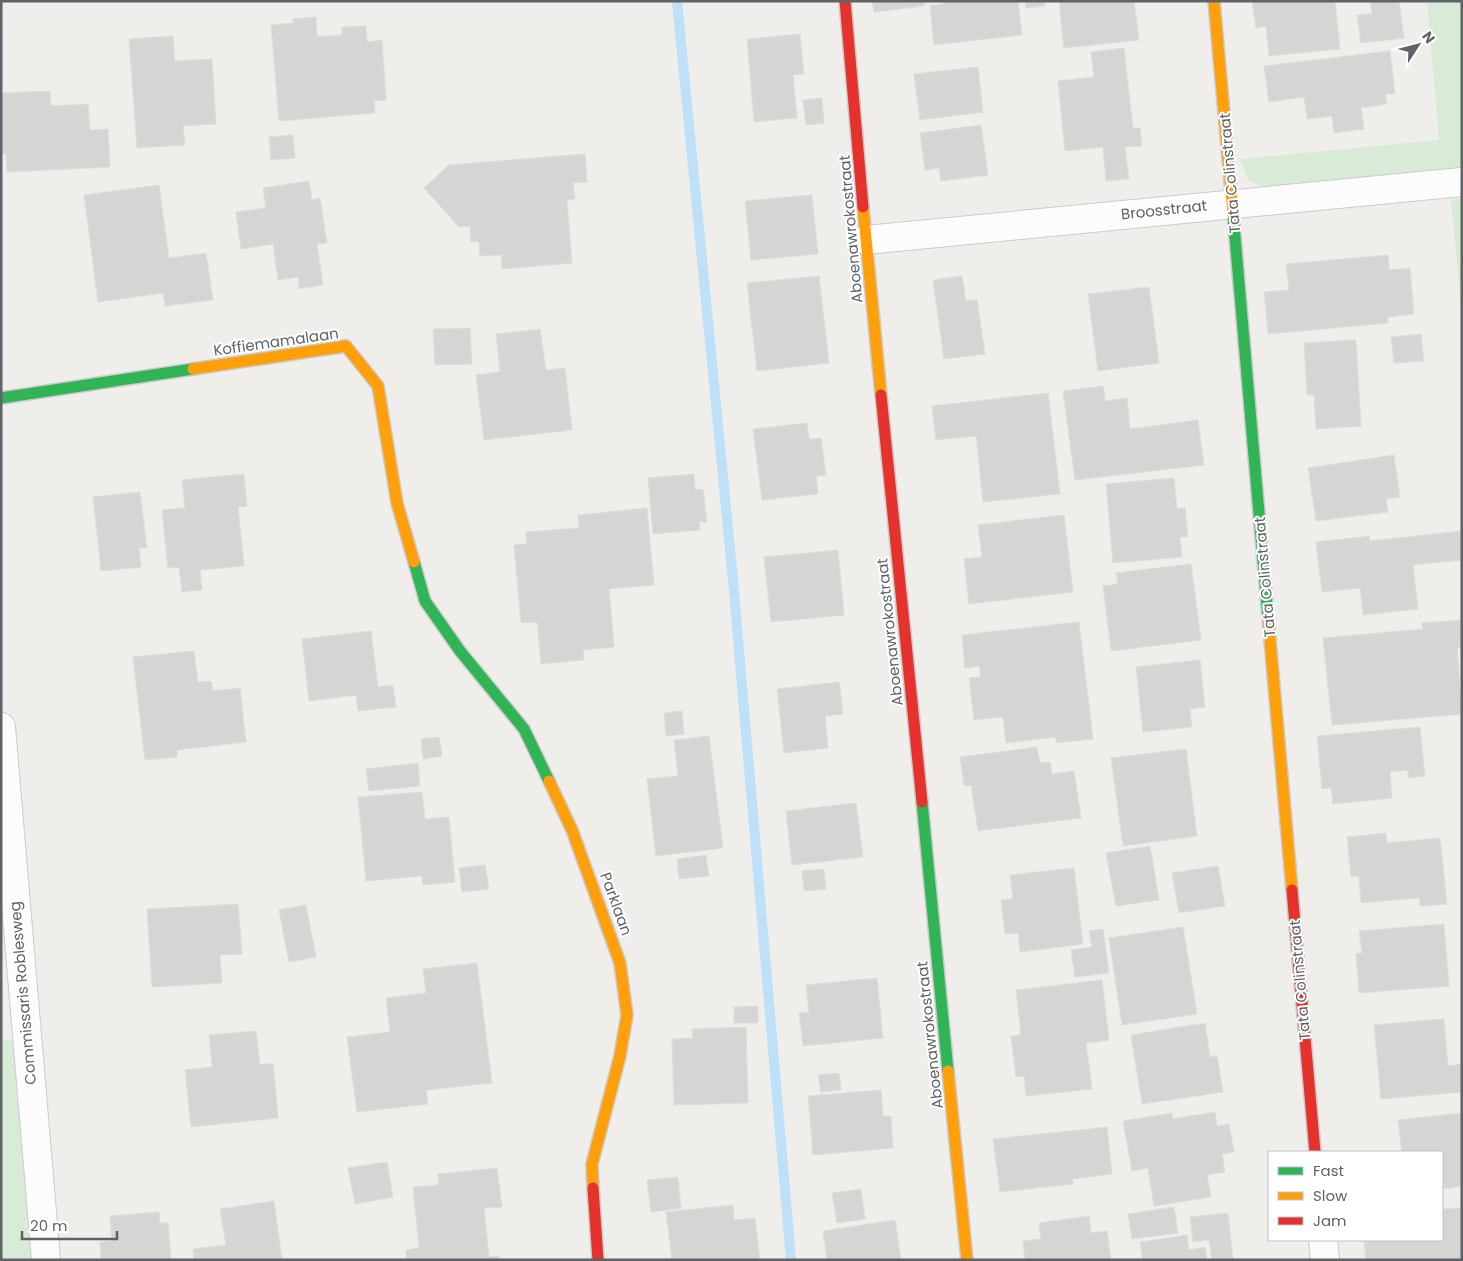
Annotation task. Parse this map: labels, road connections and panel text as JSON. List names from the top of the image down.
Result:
{
  "streets": {
    "street": [
      "Tata Colinstraat",
      "Broosstraat",
      "Aboenawrokostraat",
      "Koffiemamalaan",
      "Parklaan",
      "Commissaris Roblesweg"
    ]
  },
  "crossings": [
    ["Tata Colinstraat", "Broosstraat"],
    ["Broosstraat", "Aboenawrokostraat"],
    ["Koffiemamalaan", "Parklaan"]
  ],
  "legend": ["Fast", "Slow", "Jam"],
  "scale_bar": "20 m",
  "north": "top right"
}
